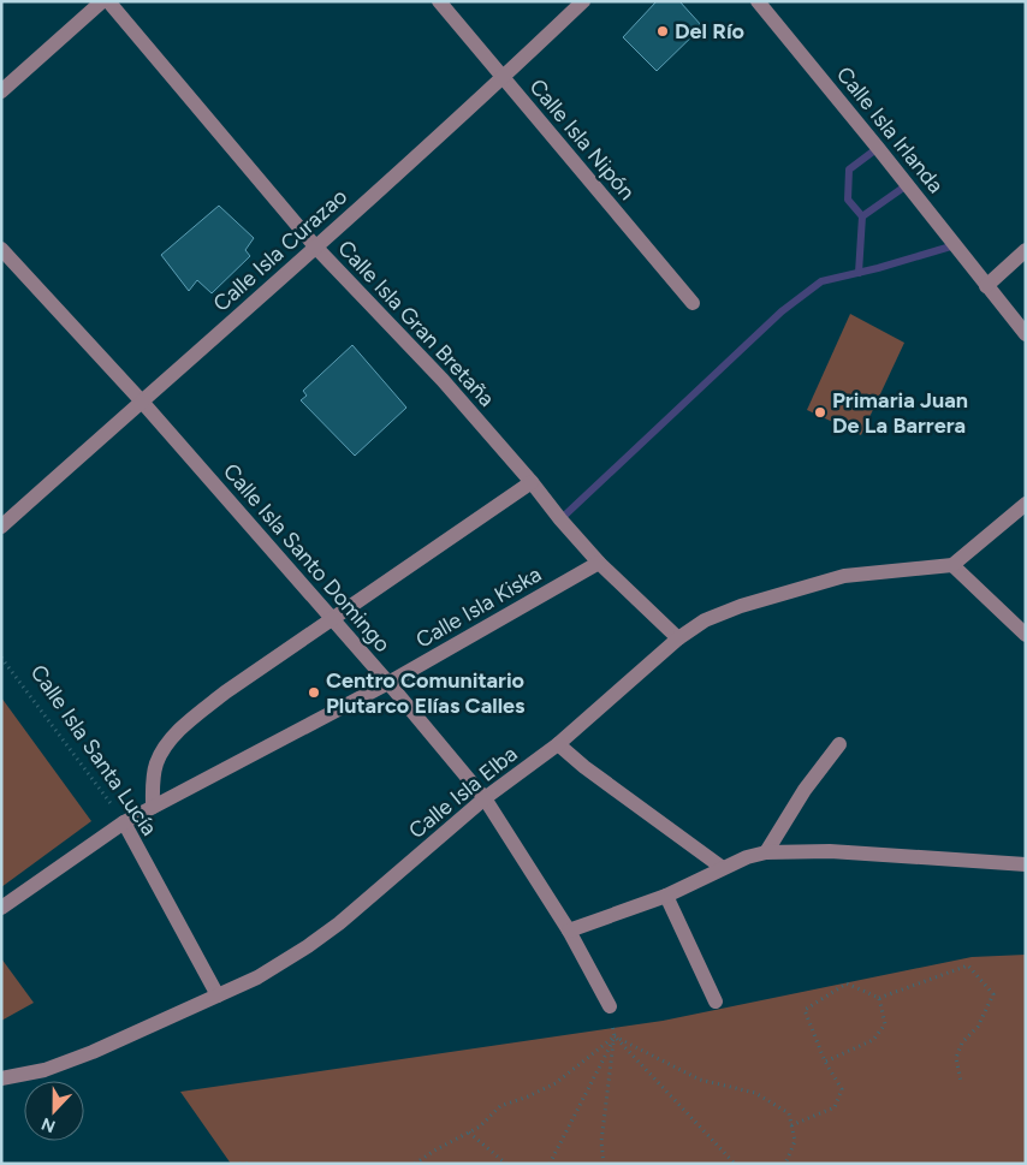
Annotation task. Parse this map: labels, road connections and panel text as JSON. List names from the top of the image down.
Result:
{
  "streets": {
    "street": [
      "Calle Isla Irlanda",
      "Calle Isla Nipón",
      "Calle Isla Curazao",
      "Calle Isla Gran Bretaña",
      "Calle Isla Santo Domingo",
      "Calle Isla Kiska",
      "Calle Isla Santa Lucía",
      "Calle Isla Elba"
    ]
  },
  "crossings": [
    ["Calle Isla Nipón", "Calle Isla Curazao"],
    ["Calle Isla Curazao", "Calle Isla Gran Bretaña"],
    ["Calle Isla Curazao", "Calle Isla Santo Domingo"],
    ["Calle Isla Gran Bretaña", "Calle Isla Kiska"],
    ["Calle Isla Gran Bretaña", "Calle Isla Elba"],
    ["Calle Isla Santo Domingo", "Calle Isla Kiska"],
    ["Calle Isla Santo Domingo", "Calle Isla Elba"],
    ["Calle Isla Kiska", "Calle Isla Santa Lucía"],
    ["Calle Isla Santa Lucía", "Calle Isla Elba"]
  ],
  "places": ["Del Río", "Primaria Juan De La Barrera", "Centro Comunitario Plutarco Elías Calles"],
  "north": "bottom"
}
